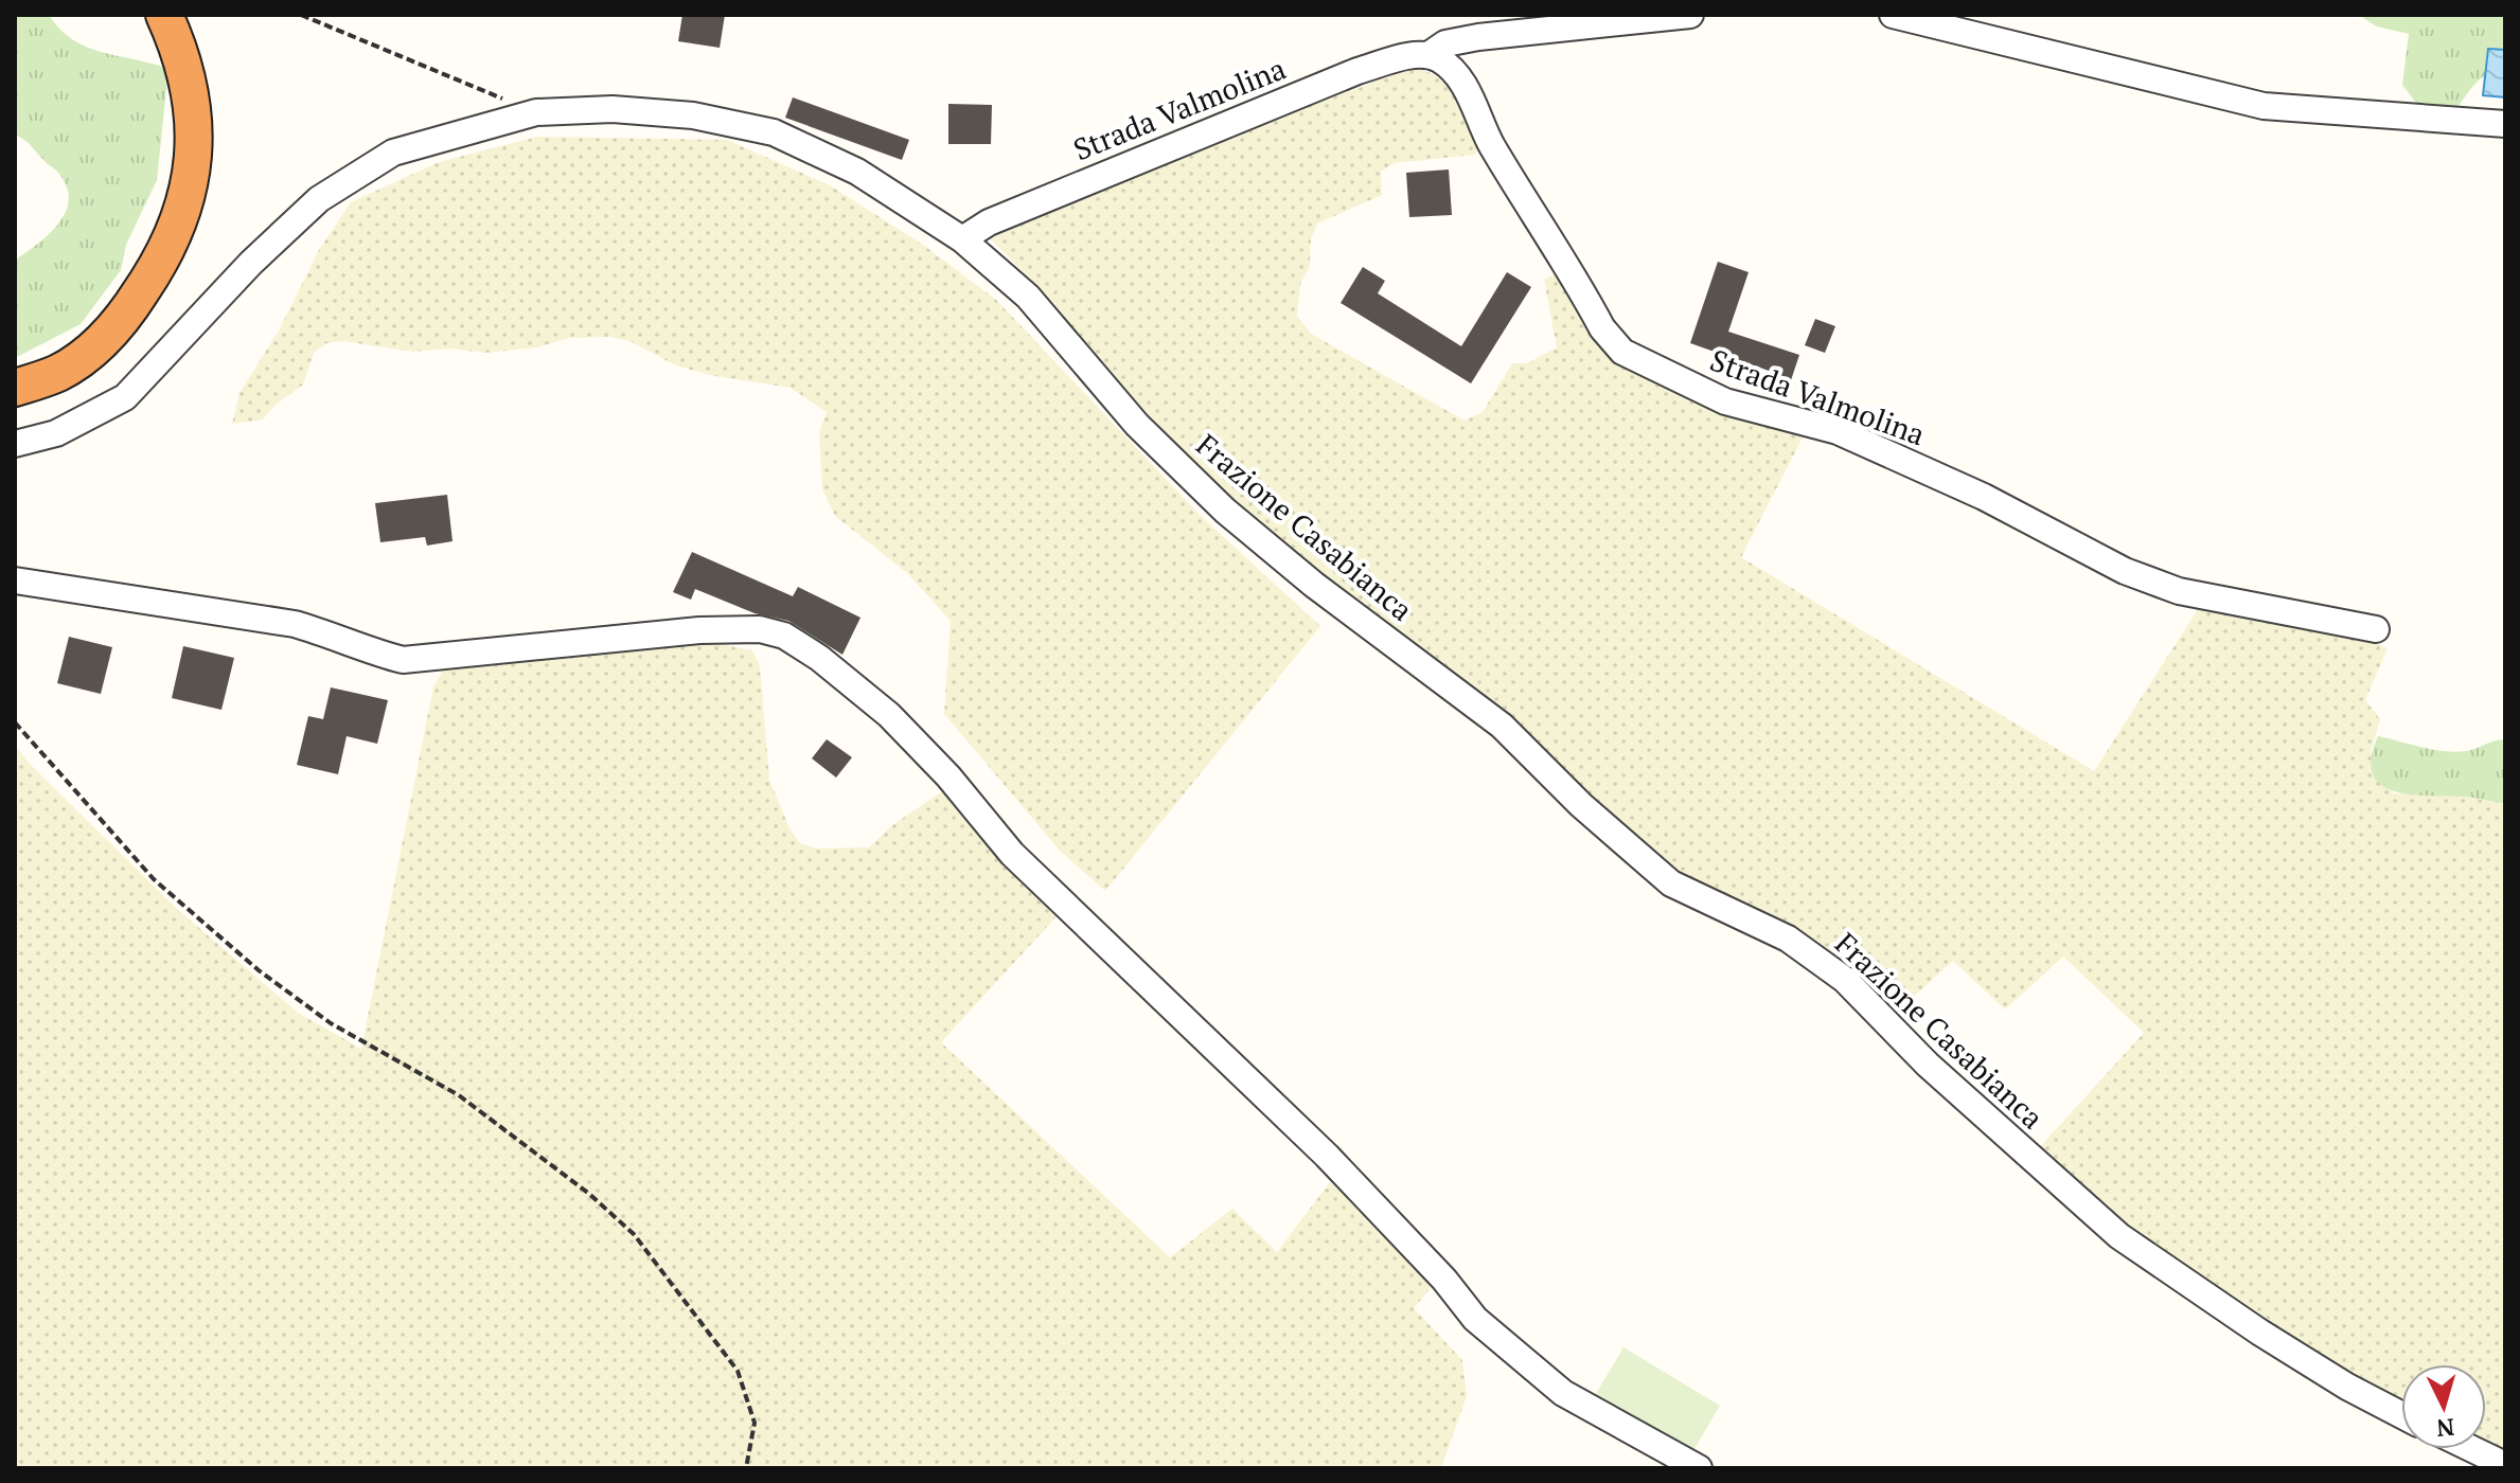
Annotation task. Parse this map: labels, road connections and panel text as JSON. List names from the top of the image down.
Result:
{
  "streets": {
    "street": ["Strada Valmolina", "Frazione Casabianca"]
  },
  "crossings": [
    ["Strada Valmolina", "Frazione Casabianca"]
  ],
  "north": "bottom"
}
